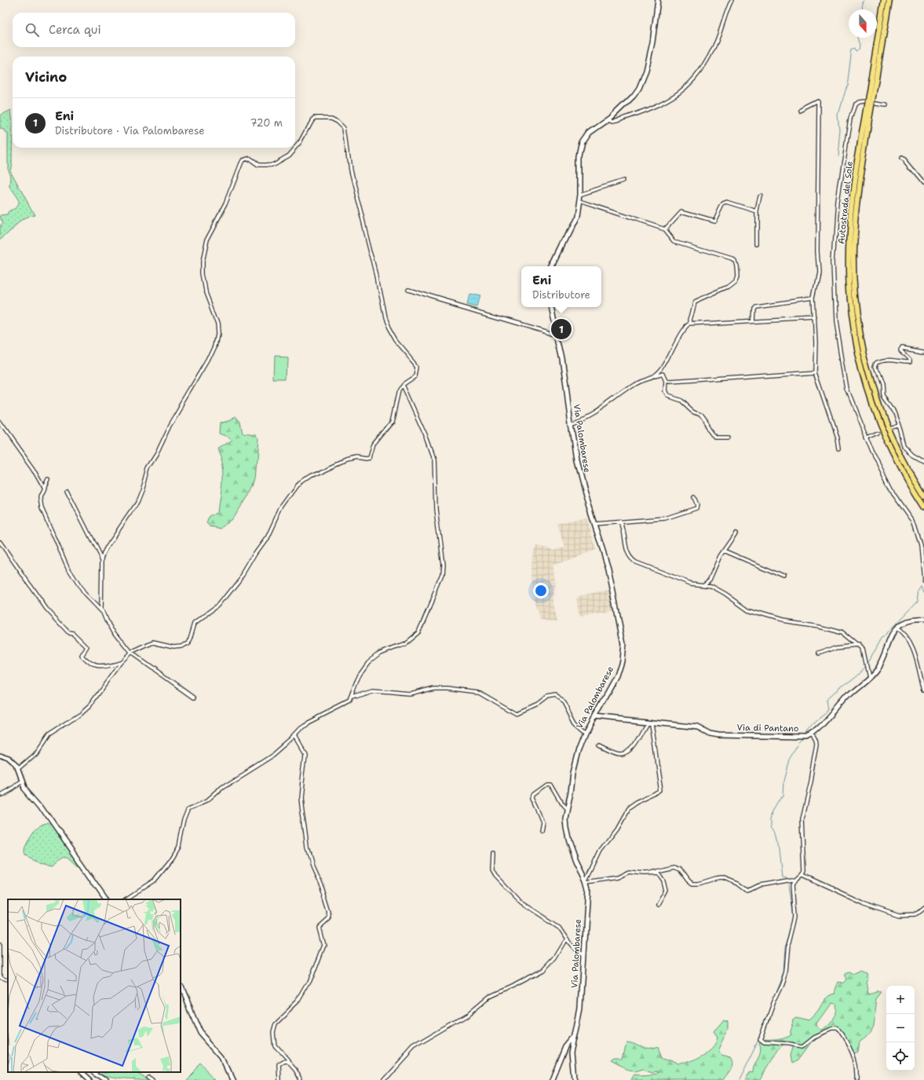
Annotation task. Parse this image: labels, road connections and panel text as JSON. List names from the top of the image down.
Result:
{
  "streets": {
    "highway": ["Autostrada del Sole"],
    "main road": ["Via Palombarese", "Via di Pantano"]
  },
  "crossings": [
    ["Via Palombarese", "Via di Pantano"]
  ],
  "north": "bottom",
  "page": {
    "search": "Cerca qui",
    "heading": "Vicino",
    "list": [
      {
        "mark": "1",
        "name": "Eni",
        "note": "Distributore · Via Palombarese",
        "value": "720 m"
      }
    ],
    "popup": ["Eni", "Distributore"],
    "pins": "1",
    "map_buttons": ["+", "−"]
  }
}
